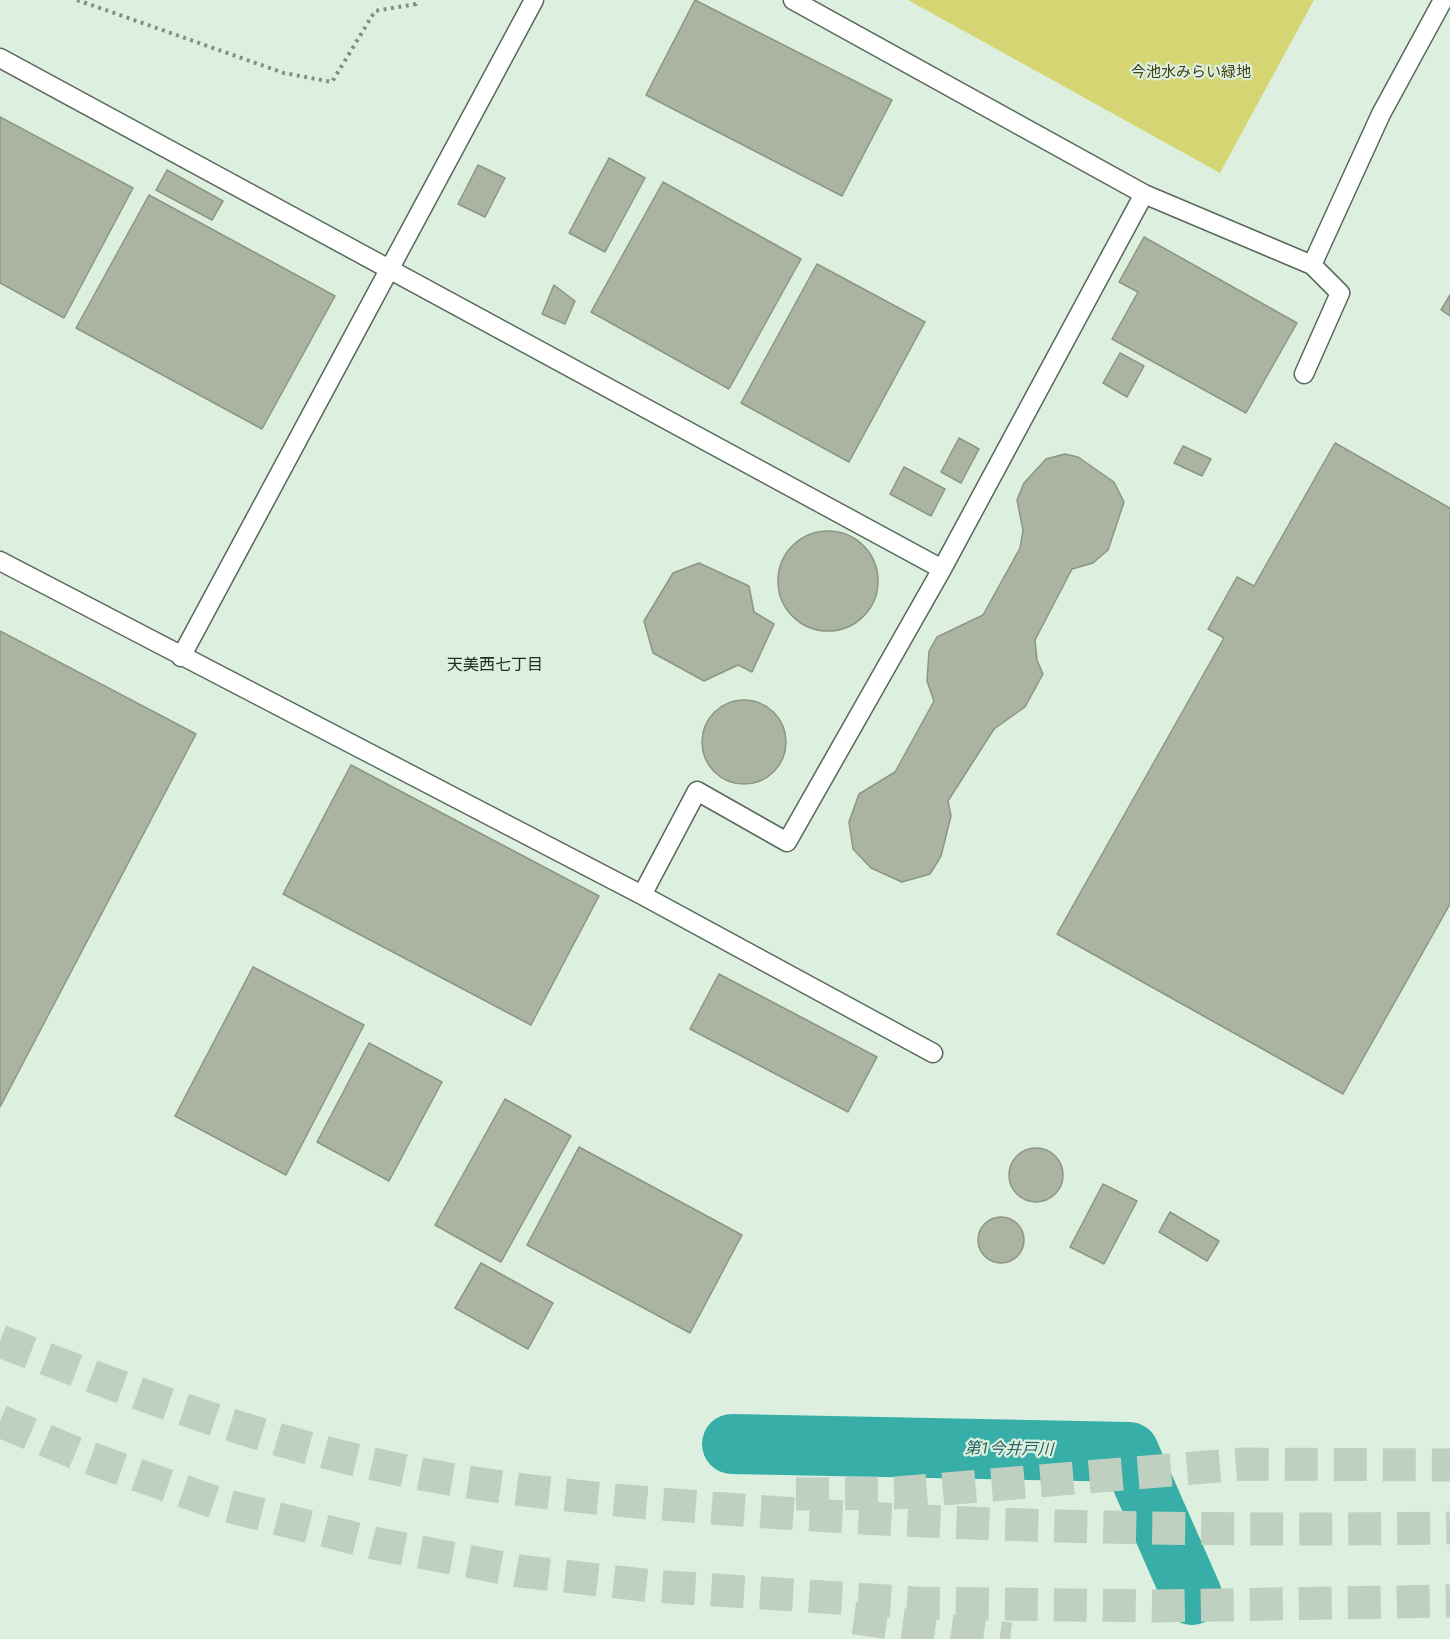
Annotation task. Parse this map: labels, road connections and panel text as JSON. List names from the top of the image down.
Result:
{
  "districts": ["天美西七丁目"],
  "water": ["第1今井戸川"],
  "parks": ["今池水みらい緑地"]
}
